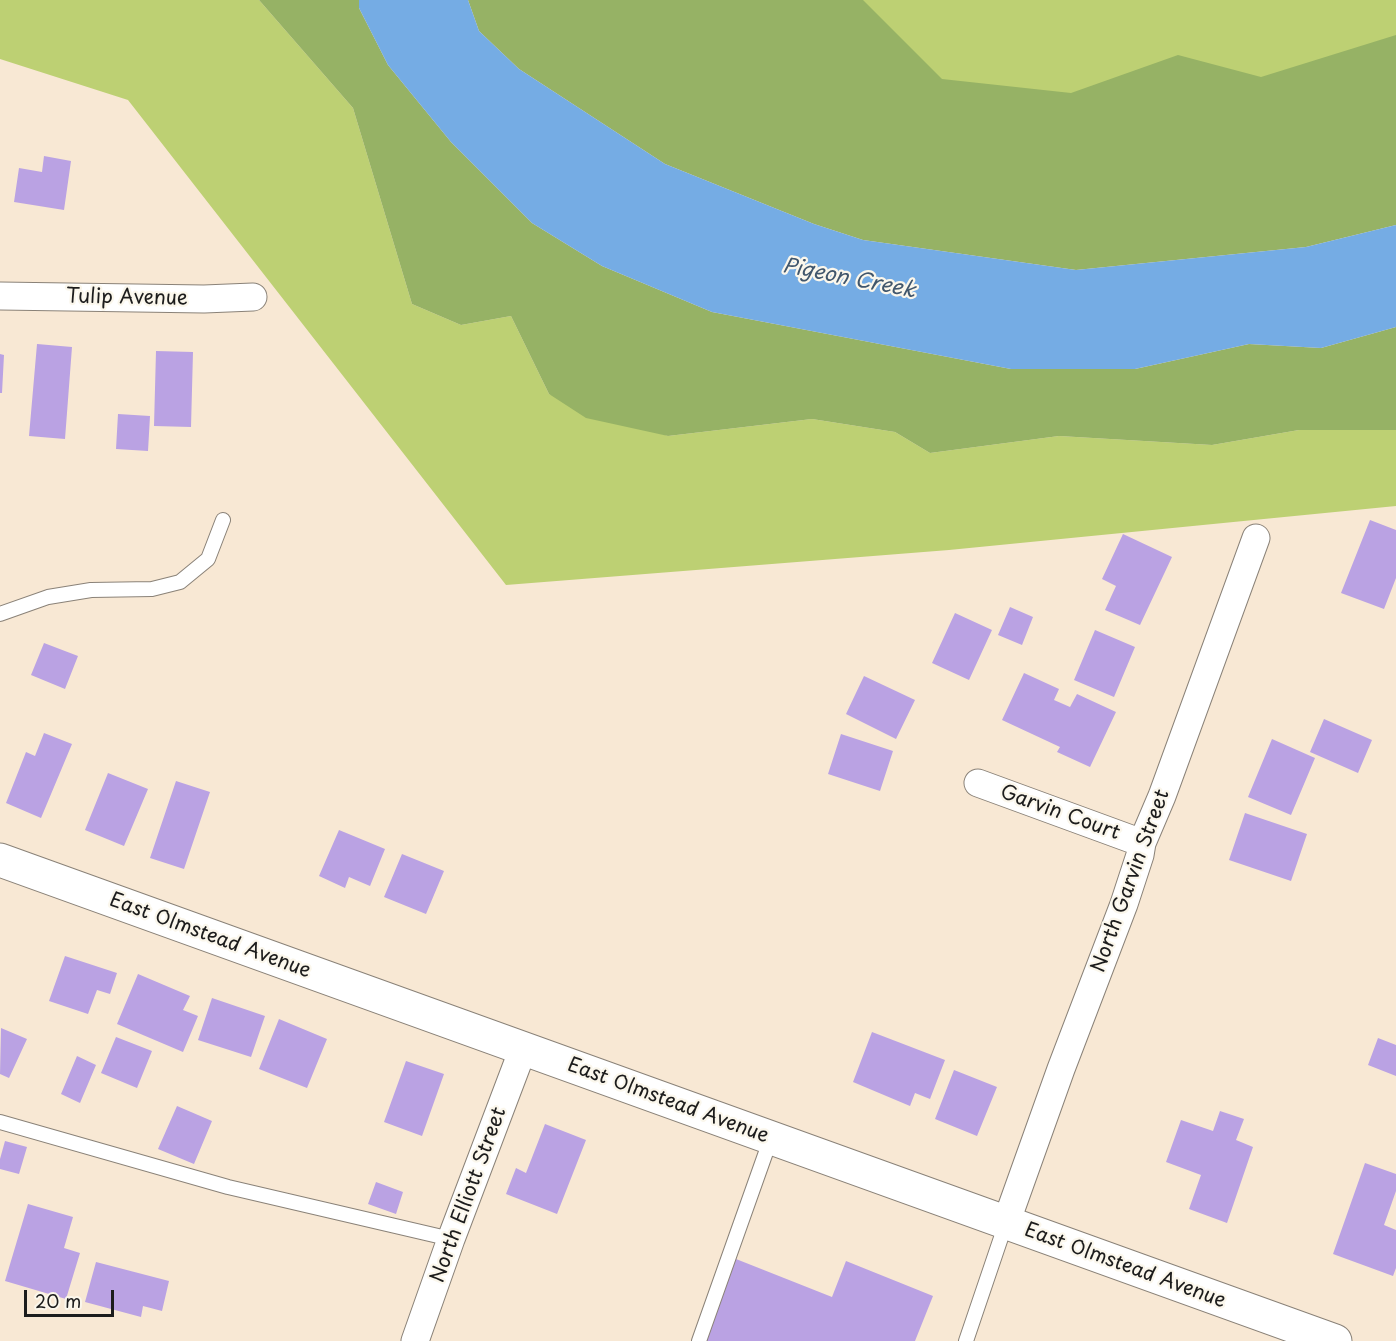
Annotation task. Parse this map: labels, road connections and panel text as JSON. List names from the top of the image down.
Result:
{
  "streets": {
    "street": [
      "Tulip Avenue",
      "Garvin Court",
      "North Garvin Street",
      "East Olmstead Avenue",
      "North Elliott Street"
    ]
  },
  "crossings": [
    ["Garvin Court", "North Garvin Street"],
    ["North Garvin Street", "East Olmstead Avenue"],
    ["East Olmstead Avenue", "North Elliott Street"]
  ],
  "water": ["Pigeon Creek"],
  "scale_bar": "20 m"
}
